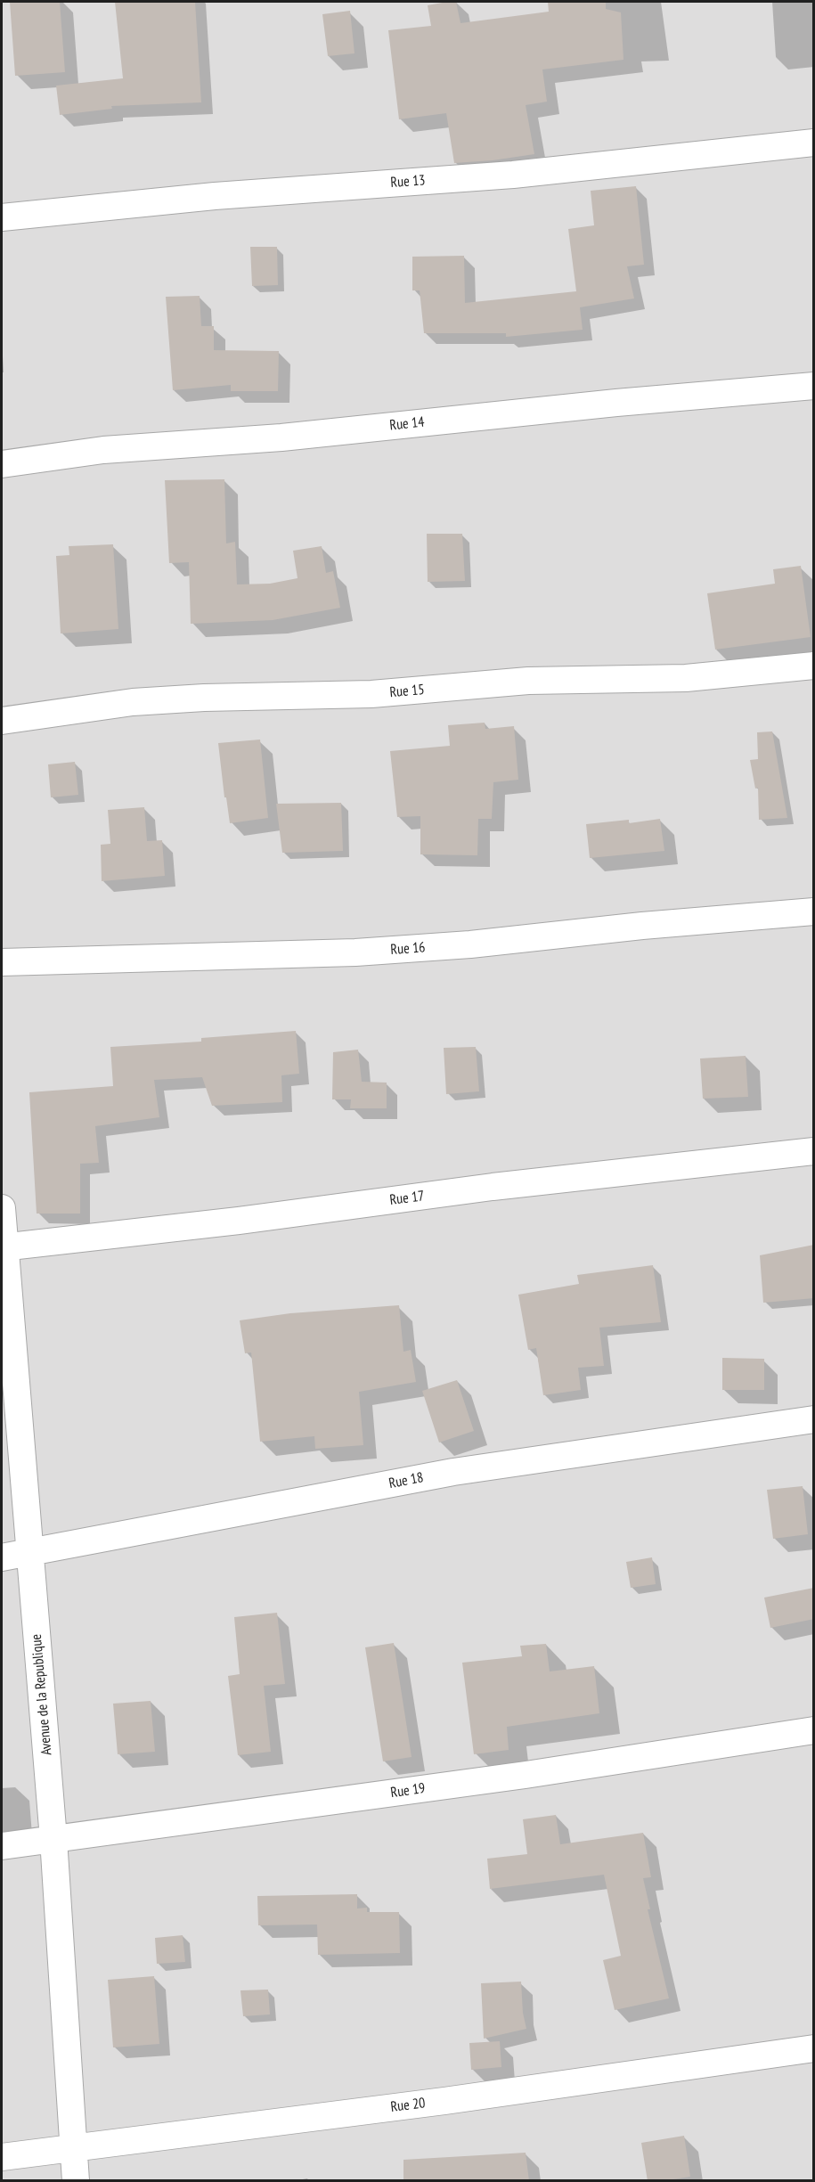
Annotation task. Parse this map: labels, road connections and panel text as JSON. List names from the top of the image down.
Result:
{
  "streets": {
    "street": [
      "Rue 13",
      "Rue 14",
      "Rue 15",
      "Rue 16",
      "Rue 17",
      "Rue 18",
      "Avenue de la Republique",
      "Rue 19",
      "Rue 20"
    ]
  },
  "crossings": [
    ["Rue 17", "Avenue de la Republique"],
    ["Rue 18", "Avenue de la Republique"],
    ["Avenue de la Republique", "Rue 19"],
    ["Avenue de la Republique", "Rue 20"]
  ]
}
